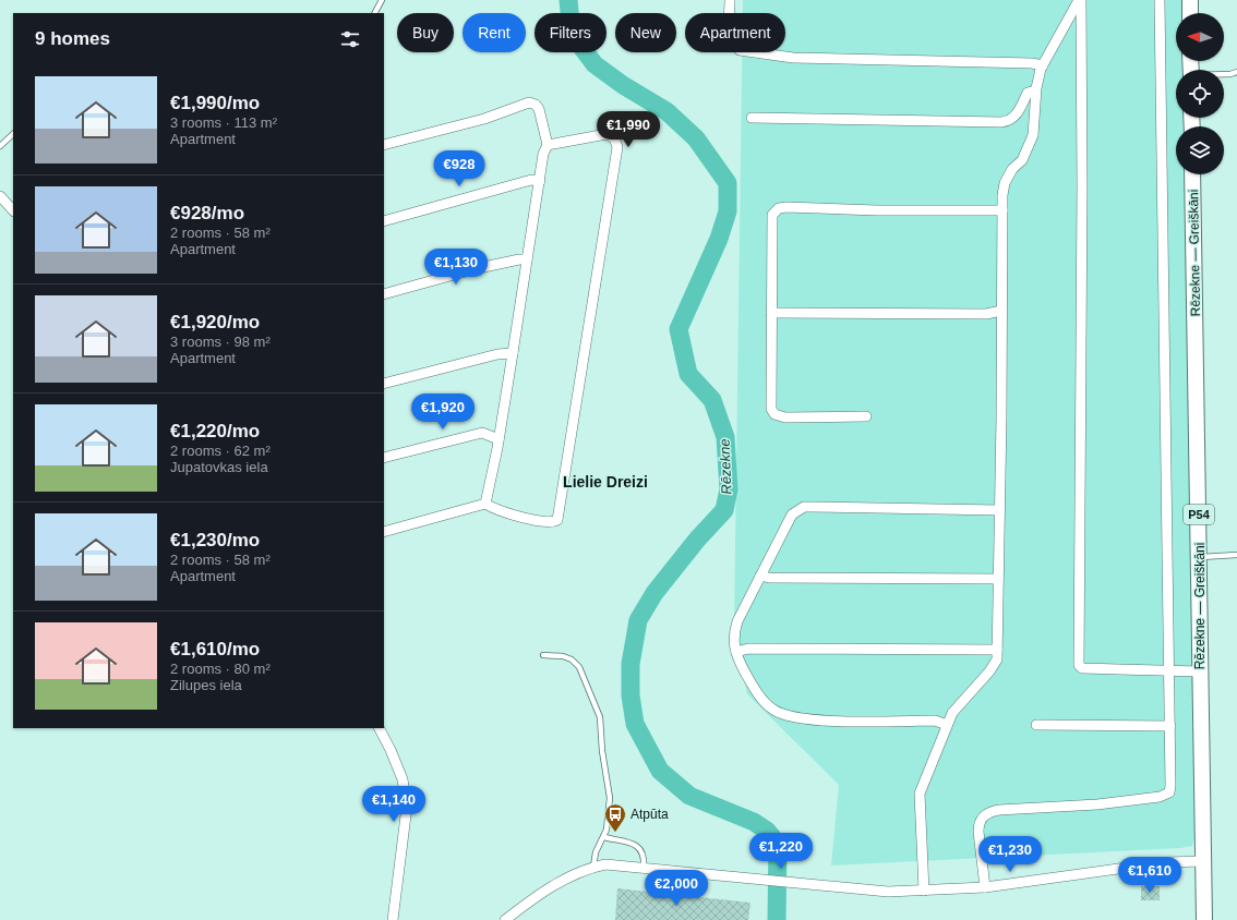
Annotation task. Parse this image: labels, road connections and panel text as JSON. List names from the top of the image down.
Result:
{
  "streets": {
    "main road": ["Rēzekne — Greiškāni", "P54"]
  },
  "crossings": [
    ["Rēzekne — Greiškāni", "P54"]
  ],
  "districts": ["Lielie Dreizi"],
  "water": ["Rēzekne"],
  "places": {
    "bus stop": ["Atpūta"]
  },
  "north": "left",
  "page": {
    "chip": [
      "Buy",
      "Rent",
      "Filters",
      "New",
      "Apartment"
    ],
    "heading": "9 homes",
    "list": [
      {
        "name": "€1,990/mo",
        "note": "3 rooms · 113 m² · Apartment"
      },
      {
        "name": "€928/mo",
        "note": "2 rooms · 58 m² · Apartment"
      },
      {
        "name": "€1,920/mo",
        "note": "3 rooms · 98 m² · Apartment"
      },
      {
        "name": "€1,220/mo",
        "note": "2 rooms · 62 m² · Jupatovkas iela"
      },
      {
        "name": "€1,230/mo",
        "note": "2 rooms · 58 m² · Apartment"
      },
      {
        "name": "€1,610/mo",
        "note": "2 rooms · 80 m² · Zilupes iela"
      }
    ],
    "price": [
      "€1,990",
      "€928",
      "€1,130",
      "€1,920",
      "€1,140",
      "€1,220",
      "€1,230",
      "€1,610",
      "€2,000"
    ]
  }
}
